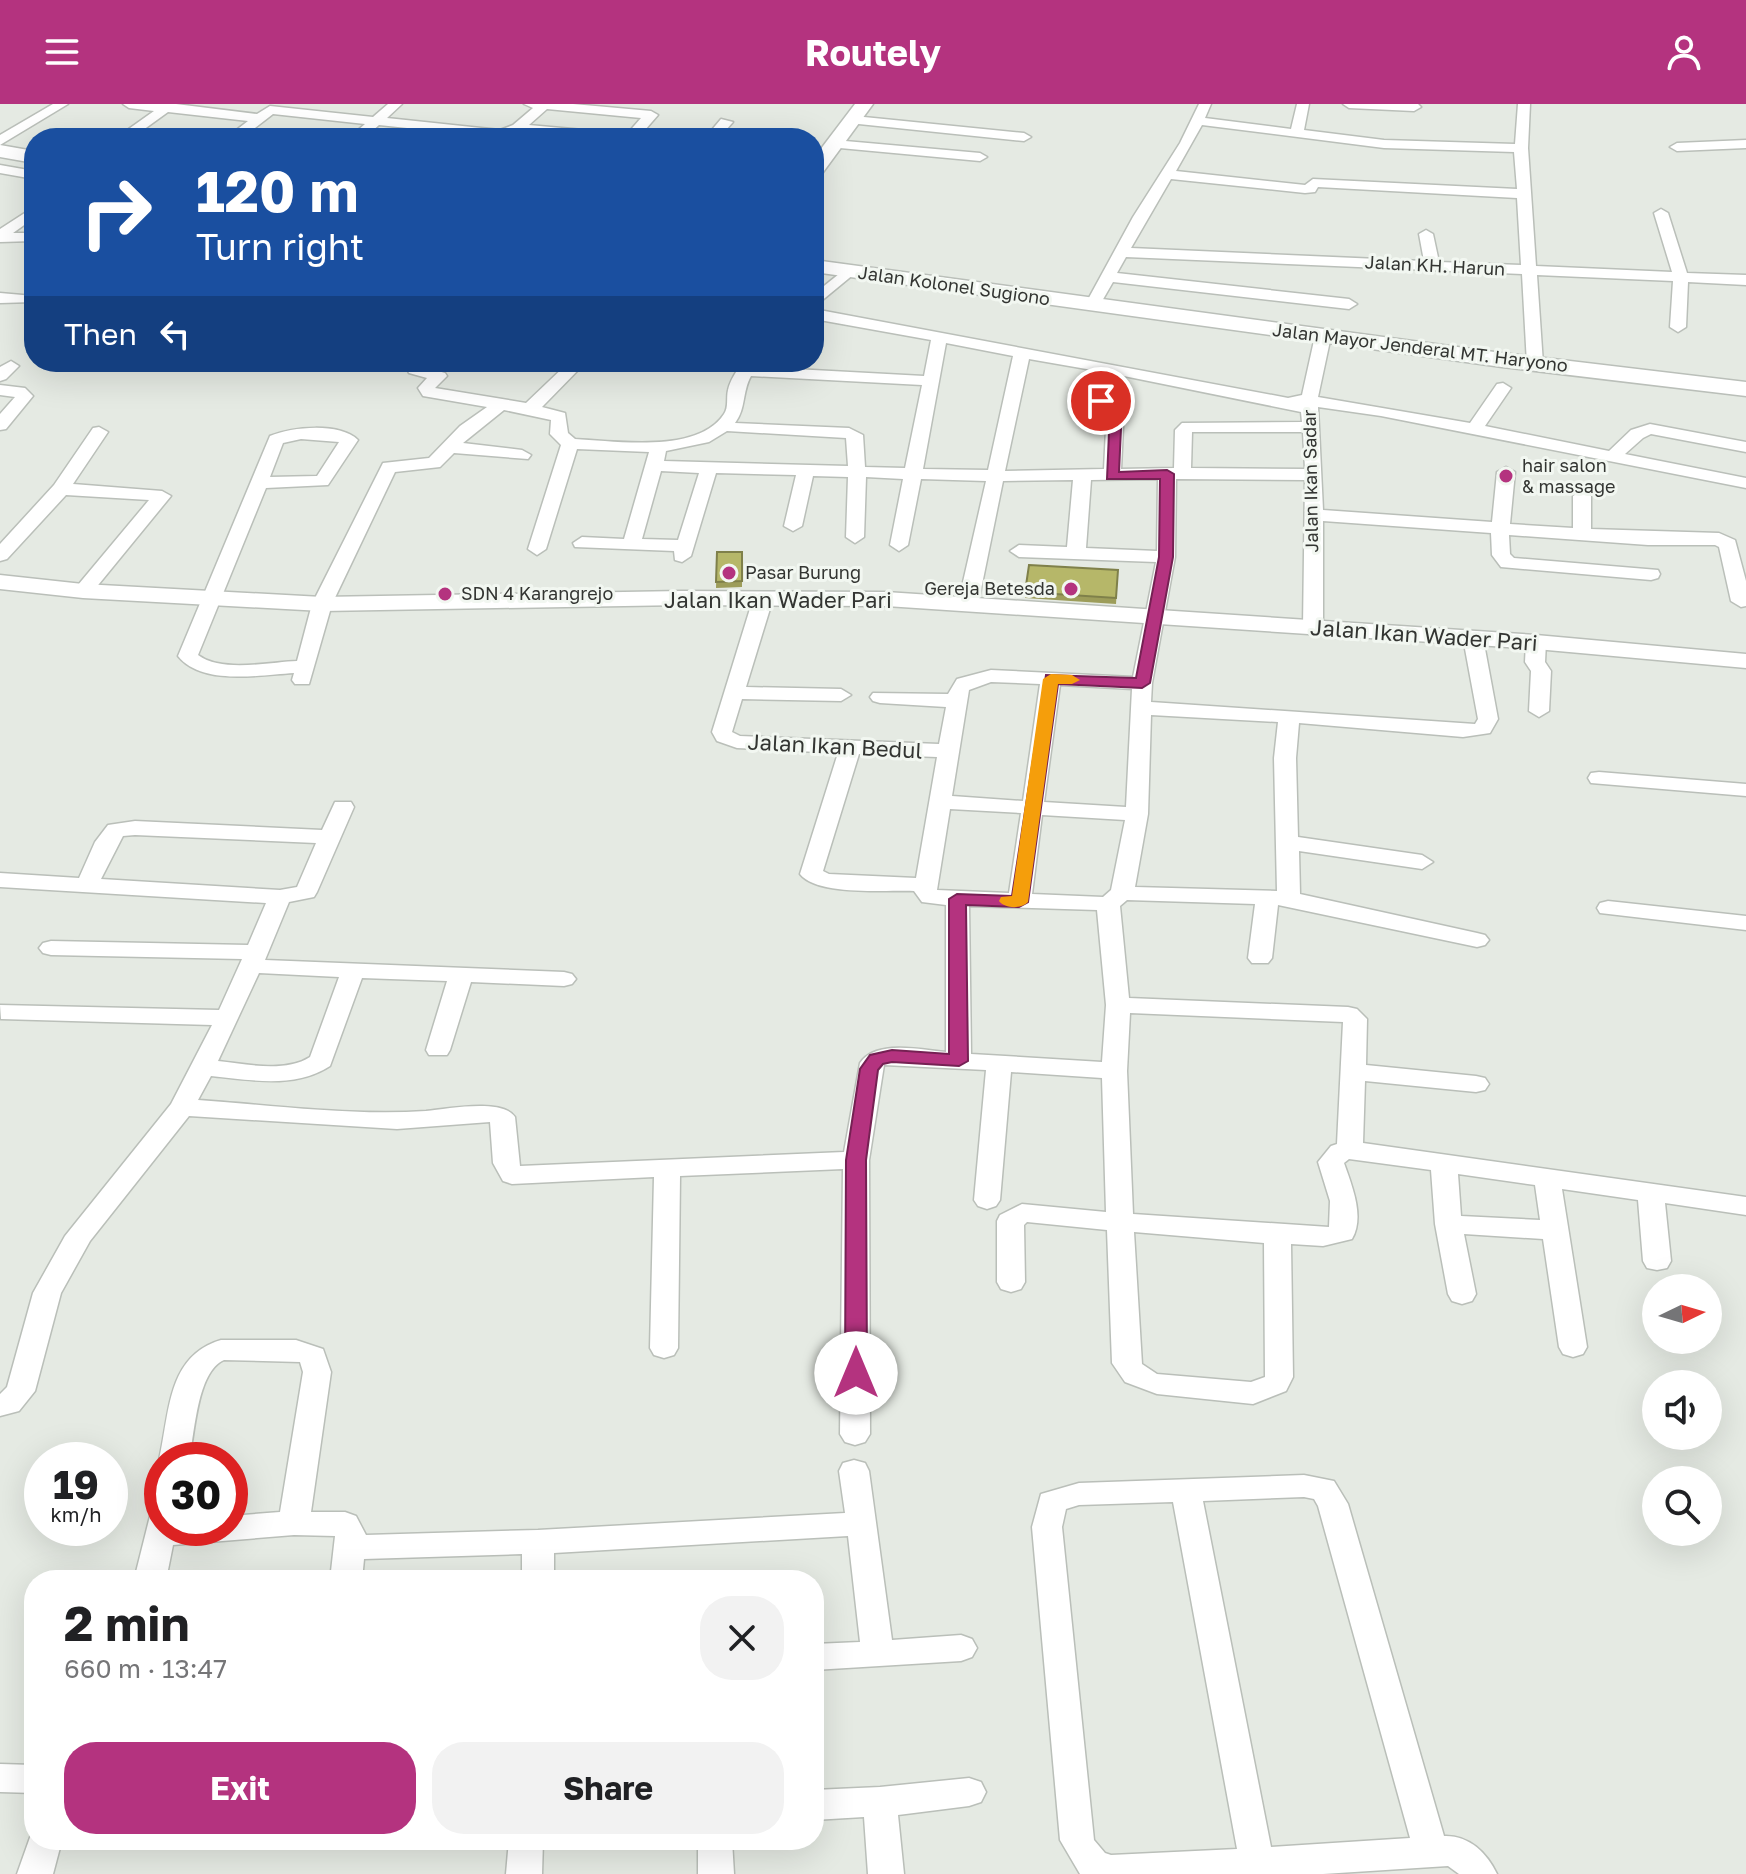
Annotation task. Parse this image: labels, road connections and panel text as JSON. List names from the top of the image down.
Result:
{
  "streets": {
    "main road": ["Jalan Kolonel Sugiono", "Jalan Mayor Jenderal MT. Haryono"],
    "street": [
      "Jalan KH. Harun",
      "Jalan Ikan Sadar",
      "Jalan Ikan Wader Pari",
      "Jalan Ikan Bedul"
    ]
  },
  "crossings": [
    ["Jalan Kolonel Sugiono", "Jalan Mayor Jenderal MT. Haryono"],
    ["Jalan Mayor Jenderal MT. Haryono", "Jalan Ikan Sadar"],
    ["Jalan Ikan Sadar", "Jalan Ikan Wader Pari"],
    ["Jalan Ikan Wader Pari", "Jalan Ikan Bedul"]
  ],
  "places": [
    "hair salon & massage",
    "Pasar Burung",
    "Gereja Betesda",
    "SDN 4 Karangrejo"
  ],
  "north": "right",
  "page": {
    "header": "Routely",
    "turn": ["120 m", "Turn right"],
    "then": "Then",
    "speed": "19 km/h",
    "limit": "30",
    "heading": ["2 min", "660 m · 13:47"],
    "buttons": ["Exit", "Share"]
  }
}
